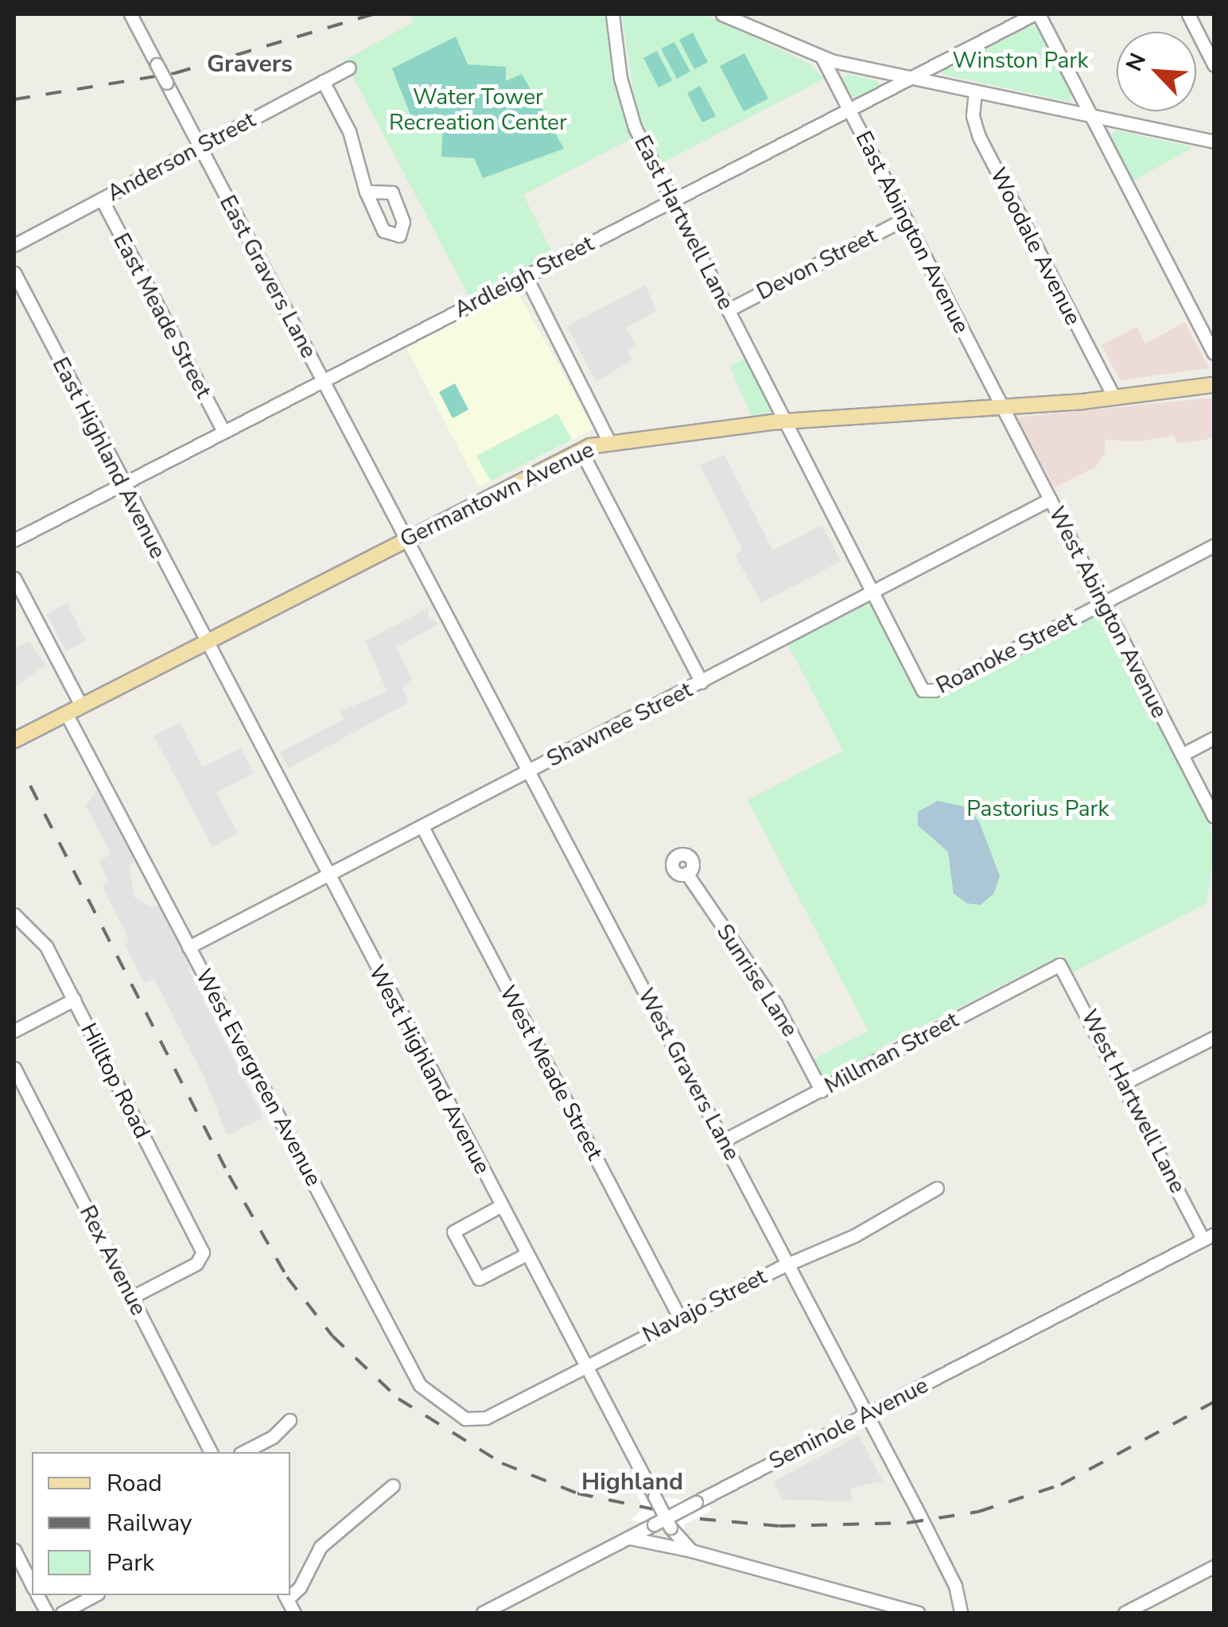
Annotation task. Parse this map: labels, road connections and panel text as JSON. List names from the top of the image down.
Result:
{
  "streets": {
    "main road": ["Germantown Avenue"],
    "street": [
      "Anderson Street",
      "East Hartwell Lane",
      "East Abington Avenue",
      "Woodale Avenue",
      "Devon Street",
      "East Gravers Lane",
      "Ardleigh Street",
      "East Meade Street",
      "East Highland Avenue",
      "West Abington Avenue",
      "Roanoke Street",
      "Shawnee Street",
      "Sunrise Lane",
      "Millman Street",
      "West Highland Avenue",
      "West Meade Street",
      "West Gravers Lane",
      "West Evergreen Avenue",
      "Hilltop Road",
      "West Hartwell Lane",
      "Rex Avenue",
      "Navajo Street",
      "Seminole Avenue"
    ]
  },
  "crossings": [
    ["Anderson Street", "East Gravers Lane"],
    ["Anderson Street", "East Meade Street"],
    ["East Hartwell Lane", "Devon Street"],
    ["East Hartwell Lane", "Ardleigh Street"],
    ["East Hartwell Lane", "Germantown Avenue"],
    ["East Abington Avenue", "Devon Street"],
    ["East Abington Avenue", "Ardleigh Street"],
    ["East Abington Avenue", "Germantown Avenue"],
    ["East Abington Avenue", "West Abington Avenue"],
    ["Woodale Avenue", "Germantown Avenue"],
    ["East Gravers Lane", "Ardleigh Street"],
    ["East Gravers Lane", "Germantown Avenue"],
    ["East Gravers Lane", "West Gravers Lane"],
    ["Ardleigh Street", "East Meade Street"],
    ["Ardleigh Street", "East Highland Avenue"],
    ["East Highland Avenue", "Germantown Avenue"],
    ["East Highland Avenue", "West Highland Avenue"],
    ["Germantown Avenue", "West Abington Avenue"],
    ["Germantown Avenue", "West Highland Avenue"],
    ["Germantown Avenue", "West Gravers Lane"],
    ["Germantown Avenue", "West Evergreen Avenue"],
    ["West Abington Avenue", "Roanoke Street"],
    ["West Abington Avenue", "Shawnee Street"],
    ["Roanoke Street", "Shawnee Street"],
    ["Shawnee Street", "West Highland Avenue"],
    ["Shawnee Street", "West Meade Street"],
    ["Shawnee Street", "West Gravers Lane"],
    ["Shawnee Street", "West Evergreen Avenue"],
    ["Sunrise Lane", "Millman Street"],
    ["Millman Street", "West Gravers Lane"],
    ["Millman Street", "West Hartwell Lane"],
    ["West Highland Avenue", "Navajo Street"],
    ["West Highland Avenue", "Seminole Avenue"],
    ["West Meade Street", "Navajo Street"],
    ["West Gravers Lane", "Navajo Street"],
    ["West Gravers Lane", "Seminole Avenue"],
    ["West Evergreen Avenue", "Navajo Street"],
    ["Hilltop Road", "Rex Avenue"],
    ["West Hartwell Lane", "Seminole Avenue"]
  ],
  "districts": ["Gravers", "Highland"],
  "parks": ["Winston Park", "Water Tower Recreation Center", "Pastorius Park"],
  "legend": ["Road", "Railway", "Park"],
  "north": "top left"
}
